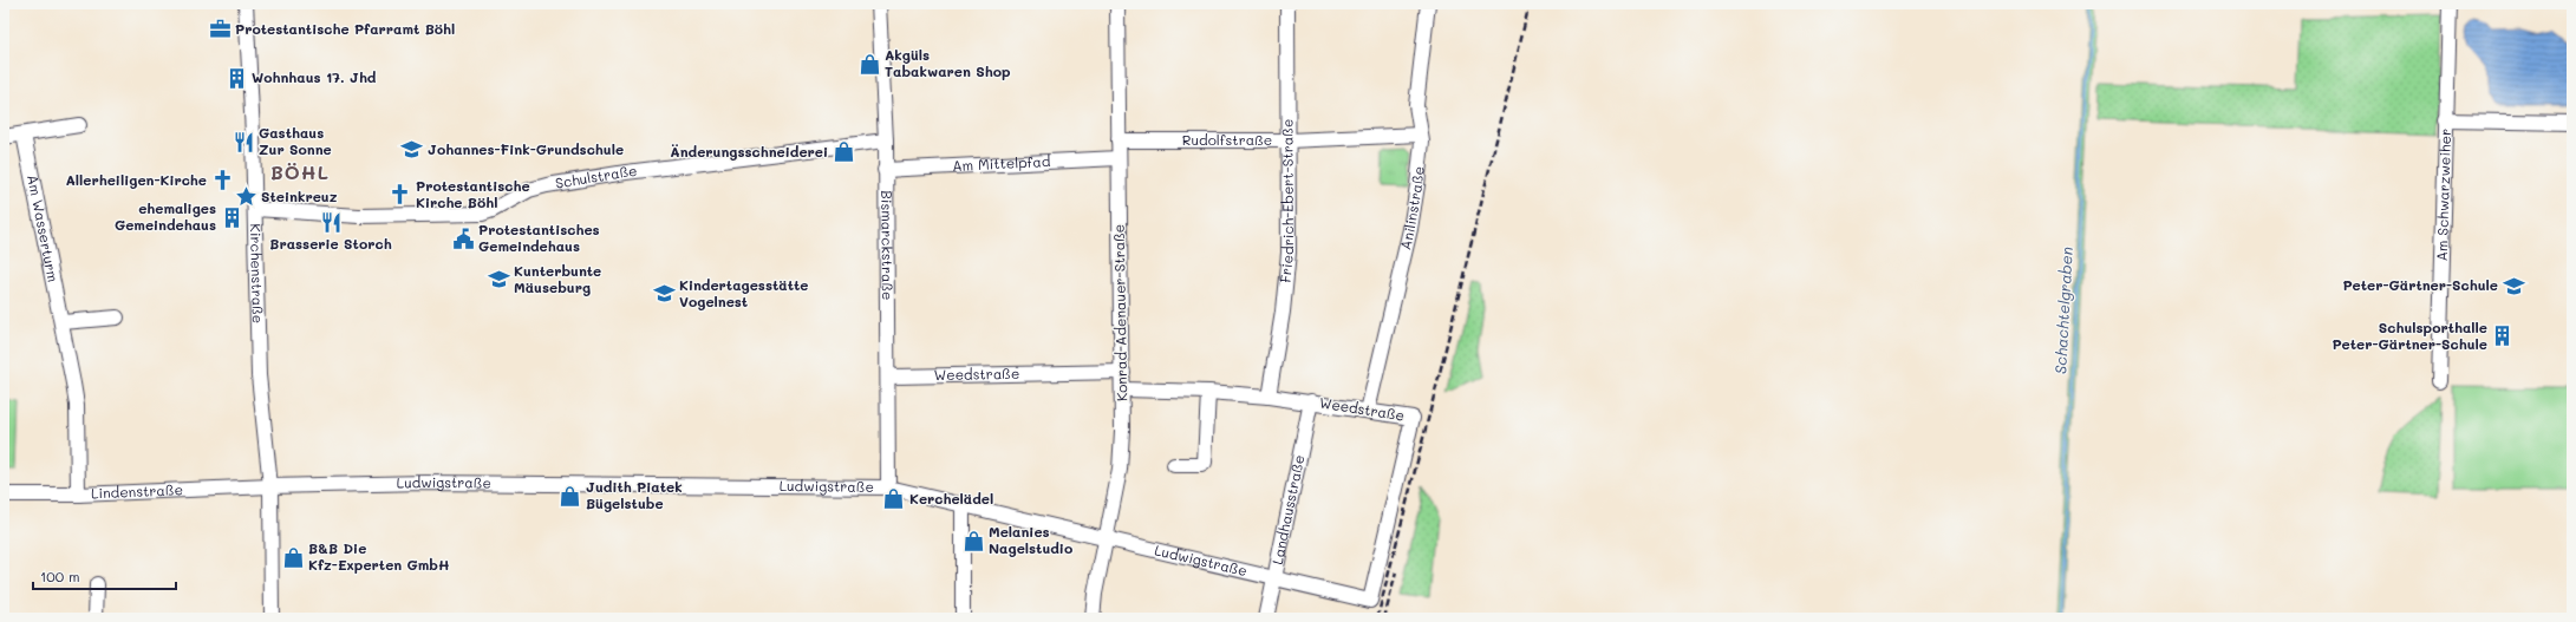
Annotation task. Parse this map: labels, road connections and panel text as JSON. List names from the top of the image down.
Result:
{
  "streets": {
    "street": [
      "Rudolfstraße",
      "Am Mittelpfad",
      "Schulstraße",
      "Am Schwarzweiher",
      "Friedrich-Ebert-Straße",
      "Anilinstraße",
      "Am Wasserturm",
      "Bismarckstraße",
      "Kirchenstraße",
      "Konrad-Adenauer-Straße",
      "Weedstraße",
      "Ludwigstraße",
      "Lindenstraße",
      "Landhausstraße"
    ]
  },
  "crossings": [
    ["Rudolfstraße", "Friedrich-Ebert-Straße"],
    ["Rudolfstraße", "Anilinstraße"],
    ["Rudolfstraße", "Konrad-Adenauer-Straße"],
    ["Am Mittelpfad", "Bismarckstraße"],
    ["Am Mittelpfad", "Konrad-Adenauer-Straße"],
    ["Schulstraße", "Bismarckstraße"],
    ["Schulstraße", "Kirchenstraße"],
    ["Friedrich-Ebert-Straße", "Weedstraße"],
    ["Anilinstraße", "Weedstraße"],
    ["Am Wasserturm", "Lindenstraße"],
    ["Bismarckstraße", "Weedstraße"],
    ["Bismarckstraße", "Ludwigstraße"],
    ["Kirchenstraße", "Ludwigstraße"],
    ["Kirchenstraße", "Lindenstraße"],
    ["Konrad-Adenauer-Straße", "Weedstraße"],
    ["Konrad-Adenauer-Straße", "Ludwigstraße"],
    ["Weedstraße", "Ludwigstraße"],
    ["Weedstraße", "Landhausstraße"],
    ["Ludwigstraße", "Lindenstraße"],
    ["Ludwigstraße", "Landhausstraße"]
  ],
  "districts": ["BÖHL"],
  "water": ["Schachtelgraben"],
  "places": {
    "office": ["Protestantische Pfarramt Böhl"],
    "shop": [
      "Akgüls Tabakwaren Shop",
      "Änderungsschneiderei",
      "Judith Piatek Bügelstube",
      "Kerchelädel",
      "Melanies Nagelstudio",
      "B&B Die Kfz-Experten GmbH"
    ],
    "building": ["Wohnhaus 17. Jhd", "ehemaliges Gemeindehaus", "Schulsporthalle Peter-Gärtner-Schule"],
    "restaurant": ["Gasthaus Zur Sonne", "Brasserie Storch"],
    "school or university": [
      "Johannes-Fink-Grundschule",
      "Kunterbunte Mäuseburg",
      "Peter-Gärtner-Schule",
      "Kindertagesstätte Vogelnest"
    ],
    "church": ["Allerheiligen-Kirche", "Protestantische Kirche Böhl"],
    "place": ["Steinkreuz"],
    "public building": ["Protestantisches Gemeindehaus"]
  },
  "scale_bar": "100 m"
}
